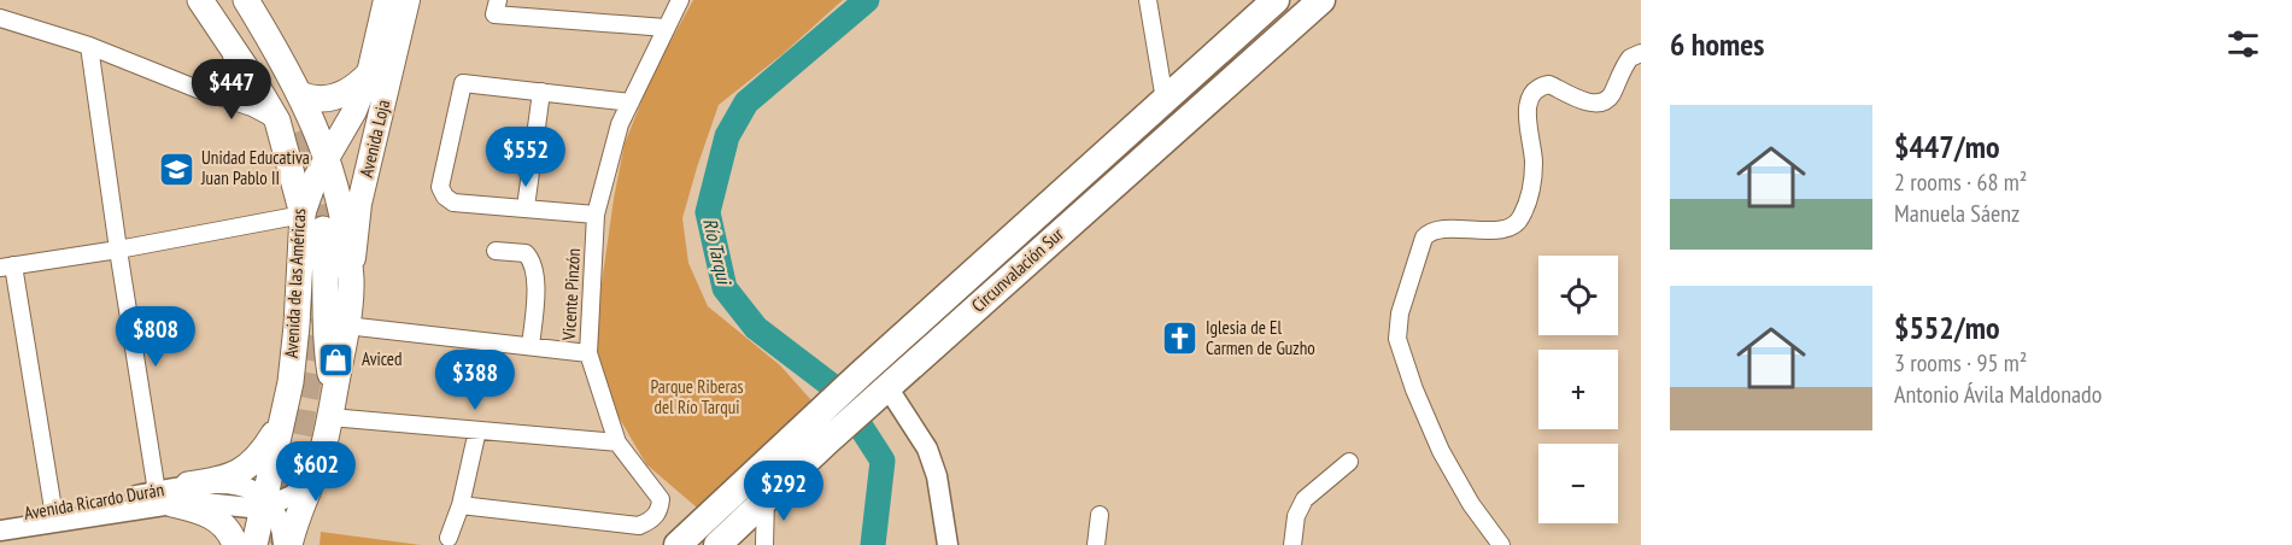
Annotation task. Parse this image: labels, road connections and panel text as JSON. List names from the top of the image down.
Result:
{
  "streets": {
    "highway": ["Circunvalación Sur"],
    "main road": ["Avenida Loja", "Avenida de las Américas"],
    "street": ["Vicente Pinzón", "Avenida Ricardo Durán"]
  },
  "crossings": [
    ["Avenida Loja", "Avenida de las Américas"]
  ],
  "water": ["Río Tarqui"],
  "parks": ["Parque Riberas del Río Tarqui"],
  "places": {
    "school or university": ["Unidad Educativa Juan Pablo II"],
    "church": ["Iglesia de El Carmen de Guzho"],
    "shop": ["Aviced"]
  },
  "page": {
    "heading": "6 homes",
    "price": [
      "$447",
      "$552",
      "$808",
      "$388",
      "$602",
      "$292"
    ],
    "list": [
      {
        "name": "$447/mo",
        "note": "2 rooms · 68 m² · Manuela Sáenz"
      },
      {
        "name": "$552/mo",
        "note": "3 rooms · 95 m² · Antonio Ávila Maldonado"
      }
    ],
    "map_buttons": ["+", "−"]
  }
}
